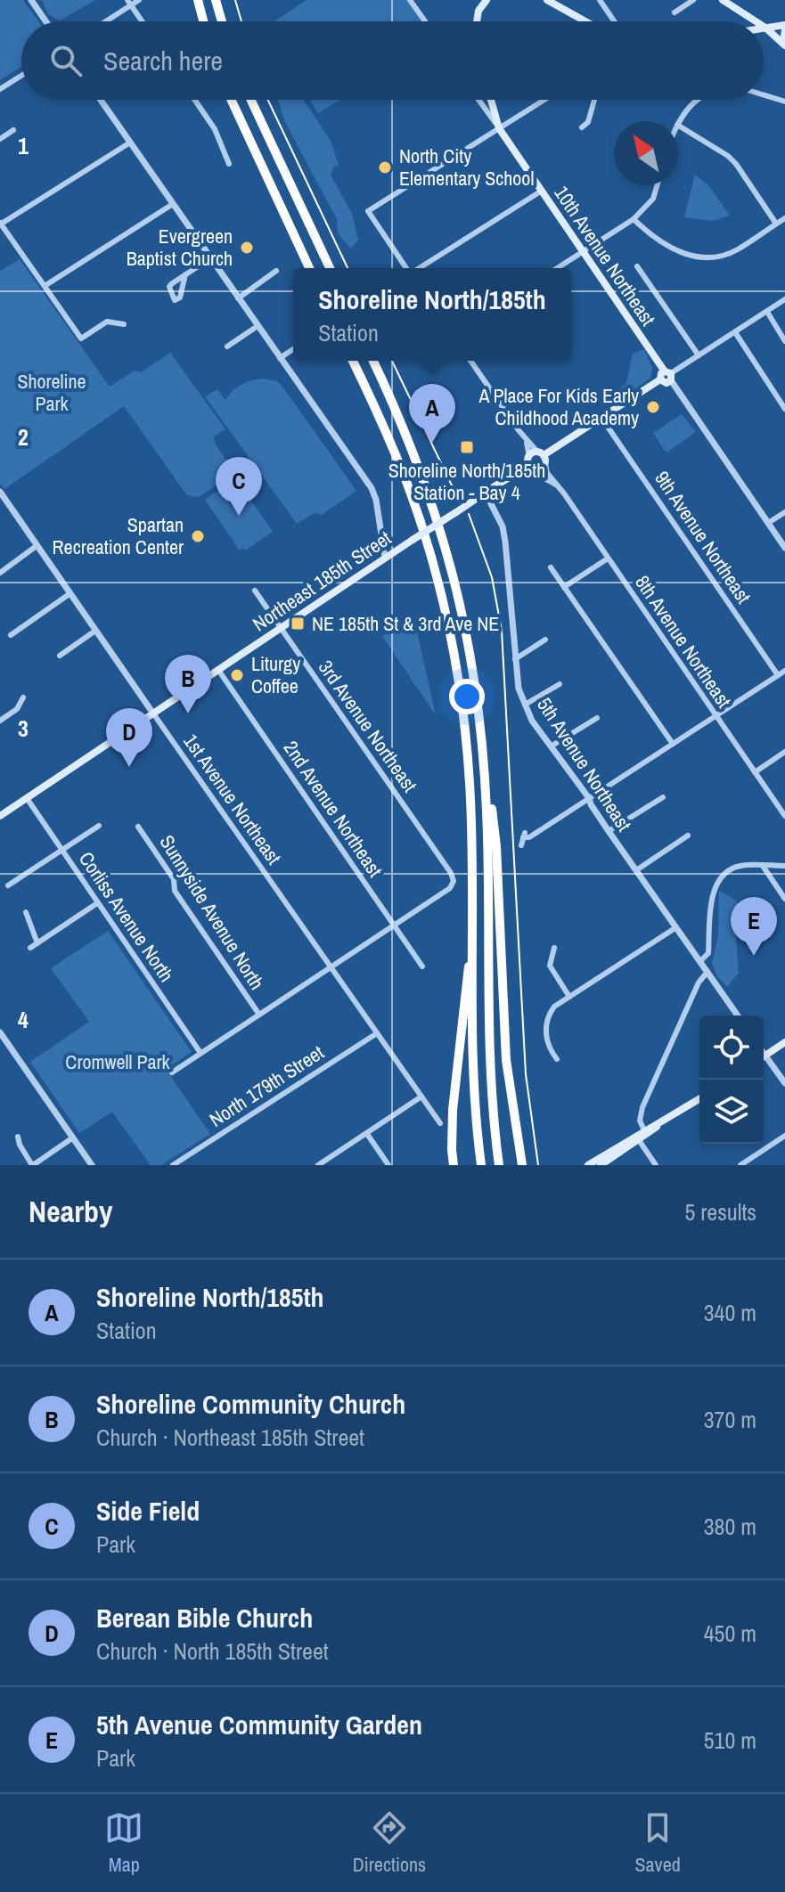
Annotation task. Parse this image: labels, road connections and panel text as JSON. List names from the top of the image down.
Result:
{
  "streets": {
    "main road": ["10th Avenue Northeast", "Northeast 185th Street"],
    "street": [
      "9th Avenue Northeast",
      "8th Avenue Northeast",
      "3rd Avenue Northeast",
      "5th Avenue Northeast",
      "1st Avenue Northeast",
      "2nd Avenue Northeast",
      "Sunnyside Avenue North",
      "Corliss Avenue North",
      "North 179th Street"
    ]
  },
  "crossings": [
    ["Northeast 185th Street", "8th Avenue Northeast"],
    ["Northeast 185th Street", "3rd Avenue Northeast"],
    ["Northeast 185th Street", "5th Avenue Northeast"],
    ["Northeast 185th Street", "1st Avenue Northeast"],
    ["Northeast 185th Street", "2nd Avenue Northeast"],
    ["Northeast 185th Street", "Corliss Avenue North"],
    ["3rd Avenue Northeast", "2nd Avenue Northeast"],
    ["1st Avenue Northeast", "North 179th Street"]
  ],
  "parks": ["Shoreline Park", "Cromwell Park"],
  "places": {
    "other": [
      "North City Elementary School",
      "Evergreen Baptist Church",
      "A Place For Kids Early Childhood Academy",
      "Spartan Recreation Center",
      "Liturgy Coffee"
    ],
    "transit": ["Shoreline North/185th Station - Bay 4", "NE 185th St & 3rd Ave NE"]
  },
  "north": "top left",
  "page": {
    "search": "Search here",
    "popup": ["Shoreline North/185th", "Station"],
    "pins": [
      "A",
      "C",
      "B",
      "D",
      "E"
    ],
    "heading": ["Nearby", "5 results"],
    "list": [
      {
        "mark": "A",
        "name": "Shoreline North/185th",
        "note": "Station",
        "value": "340 m"
      },
      {
        "mark": "B",
        "name": "Shoreline Community Church",
        "note": "Church · Northeast 185th Street",
        "value": "370 m"
      },
      {
        "mark": "C",
        "name": "Side Field",
        "note": "Park",
        "value": "380 m"
      },
      {
        "mark": "D",
        "name": "Berean Bible Church",
        "note": "Church · North 185th Street",
        "value": "450 m"
      },
      {
        "mark": "E",
        "name": "5th Avenue Community Garden",
        "note": "Park",
        "value": "510 m"
      }
    ],
    "nav": ["Map", "Directions", "Saved"]
  },
  "grid": {
    "rows": [
      "1",
      "2",
      "3",
      "4"
    ]
  }
}
